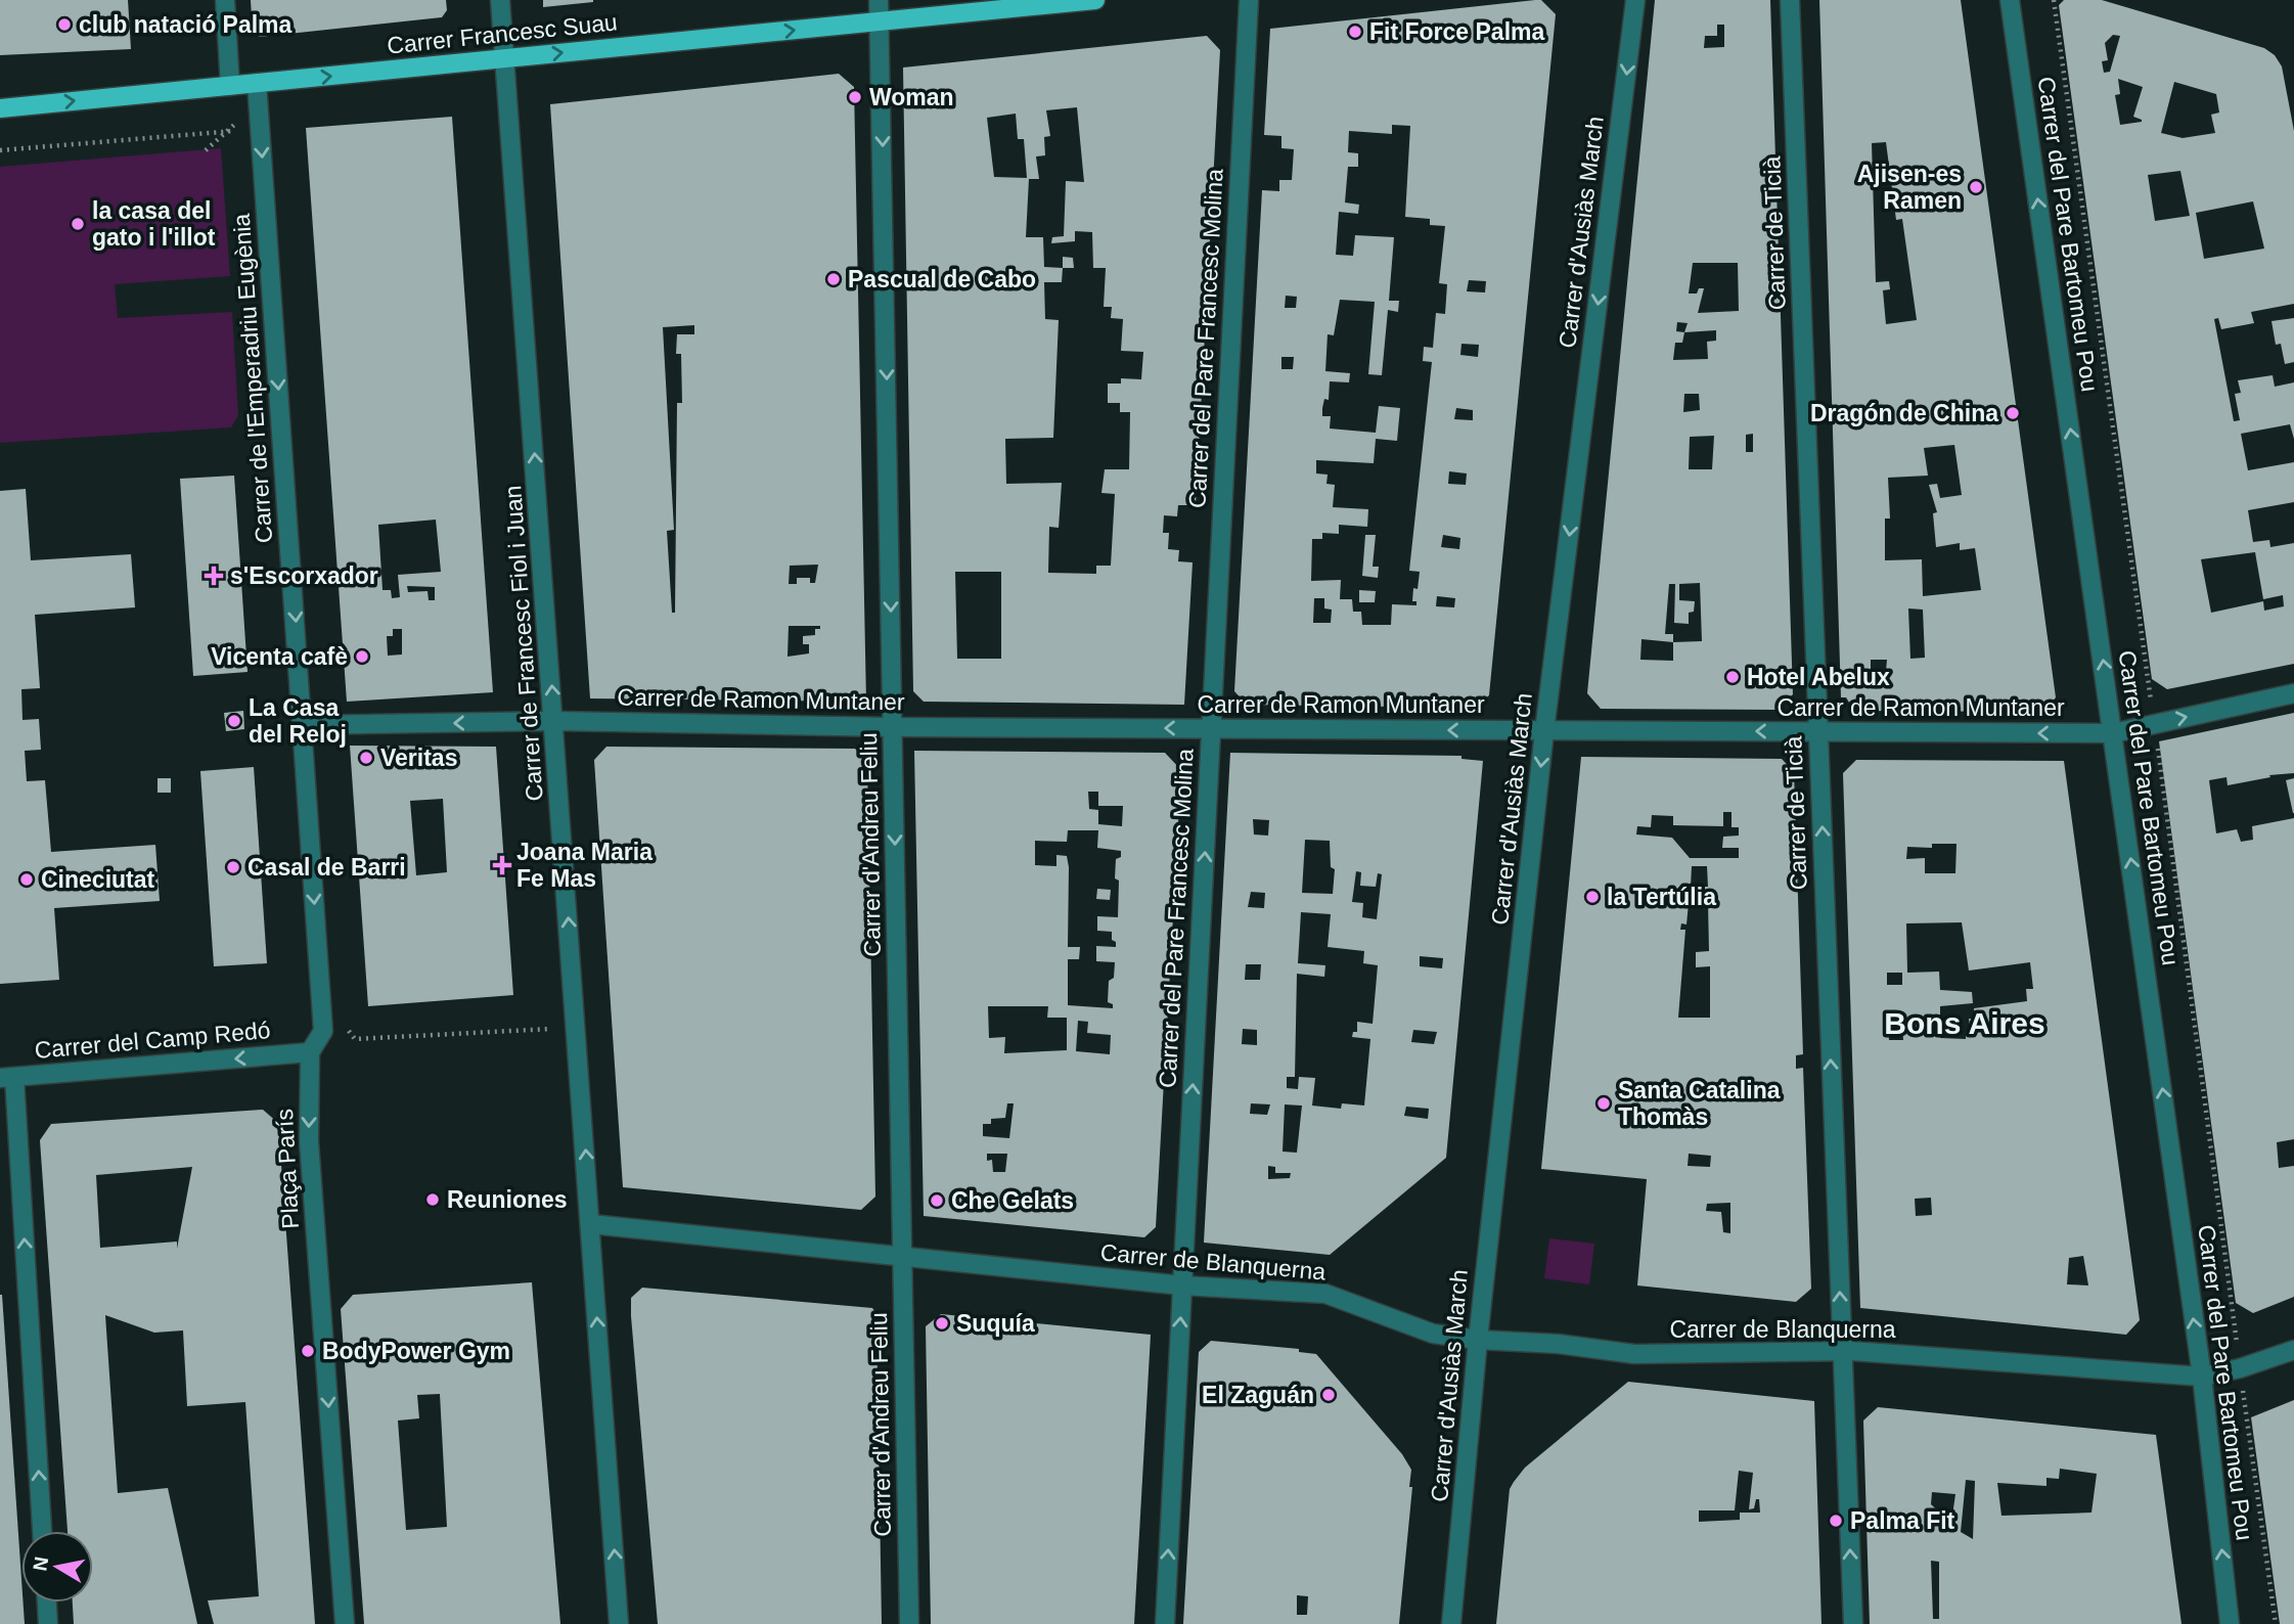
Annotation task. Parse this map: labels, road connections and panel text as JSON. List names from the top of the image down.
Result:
{
  "streets": {
    "main road": ["Carrer Francesc Suau"],
    "street": [
      "Carrer d'Ausiàs March",
      "Carrer de Ticià",
      "Carrer del Pare Bartomeu Pou",
      "Carrer del Pare Francesc Molina",
      "Carrer de l'Emperadriu Eugènia",
      "Carrer de Francesc Fiol i Juan",
      "Carrer de Ramon Muntaner",
      "Carrer d'Andreu Feliu",
      "Carrer del Camp Redó",
      "Plaça París",
      "Carrer de Blanquerna"
    ]
  },
  "crossings": [
    ["Carrer Francesc Suau", "Carrer de l'Emperadriu Eugènia"],
    ["Carrer Francesc Suau", "Carrer de Francesc Fiol i Juan"],
    ["Carrer Francesc Suau", "Carrer d'Andreu Feliu"],
    ["Carrer d'Ausiàs March", "Carrer de Ramon Muntaner"],
    ["Carrer d'Ausiàs March", "Carrer de Blanquerna"],
    ["Carrer de Ticià", "Carrer de Ramon Muntaner"],
    ["Carrer de Ticià", "Carrer de Blanquerna"],
    ["Carrer del Pare Bartomeu Pou", "Carrer de Ramon Muntaner"],
    ["Carrer del Pare Bartomeu Pou", "Carrer de Blanquerna"],
    ["Carrer del Pare Francesc Molina", "Carrer de Ramon Muntaner"],
    ["Carrer del Pare Francesc Molina", "Carrer de Blanquerna"],
    ["Carrer de l'Emperadriu Eugènia", "Carrer del Camp Redó"],
    ["Carrer de l'Emperadriu Eugènia", "Plaça París"],
    ["Carrer de Francesc Fiol i Juan", "Carrer de Ramon Muntaner"],
    ["Carrer de Francesc Fiol i Juan", "Carrer de Blanquerna"],
    ["Carrer de Ramon Muntaner", "Carrer d'Andreu Feliu"],
    ["Carrer d'Andreu Feliu", "Carrer de Blanquerna"],
    ["Carrer del Camp Redó", "Plaça París"]
  ],
  "one_way": [
    "Carrer Francesc Suau",
    "Carrer d'Ausiàs March",
    "Carrer de Ticià",
    "Carrer del Pare Bartomeu Pou",
    "Carrer del Pare Francesc Molina",
    "Carrer de l'Emperadriu Eugènia",
    "Carrer de Francesc Fiol i Juan",
    "Carrer d'Andreu Feliu",
    "Carrer del Camp Redó",
    "Plaça París"
  ],
  "districts": ["Bons Aires"],
  "places": {
    "other": [
      "club natació Palma",
      "Fit Force Palma",
      "Woman",
      "Ajisen-es Ramen",
      "la casa del gato i l'illot",
      "Pascual de Cabo",
      "Dragón de China",
      "Vicenta cafè",
      "Hotel Abelux",
      "La Casa del Reloj",
      "Veritas",
      "Casal de Barri",
      "Cineciutat",
      "la Tertúlia",
      "Santa Catalina Thomàs",
      "Reuniones",
      "Che Gelats",
      "Suquía",
      "BodyPower Gym",
      "El Zaguán",
      "Palma Fit"
    ],
    "health": ["s'Escorxador", "Joana Maria Fe Mas"]
  },
  "north": "left"
}
